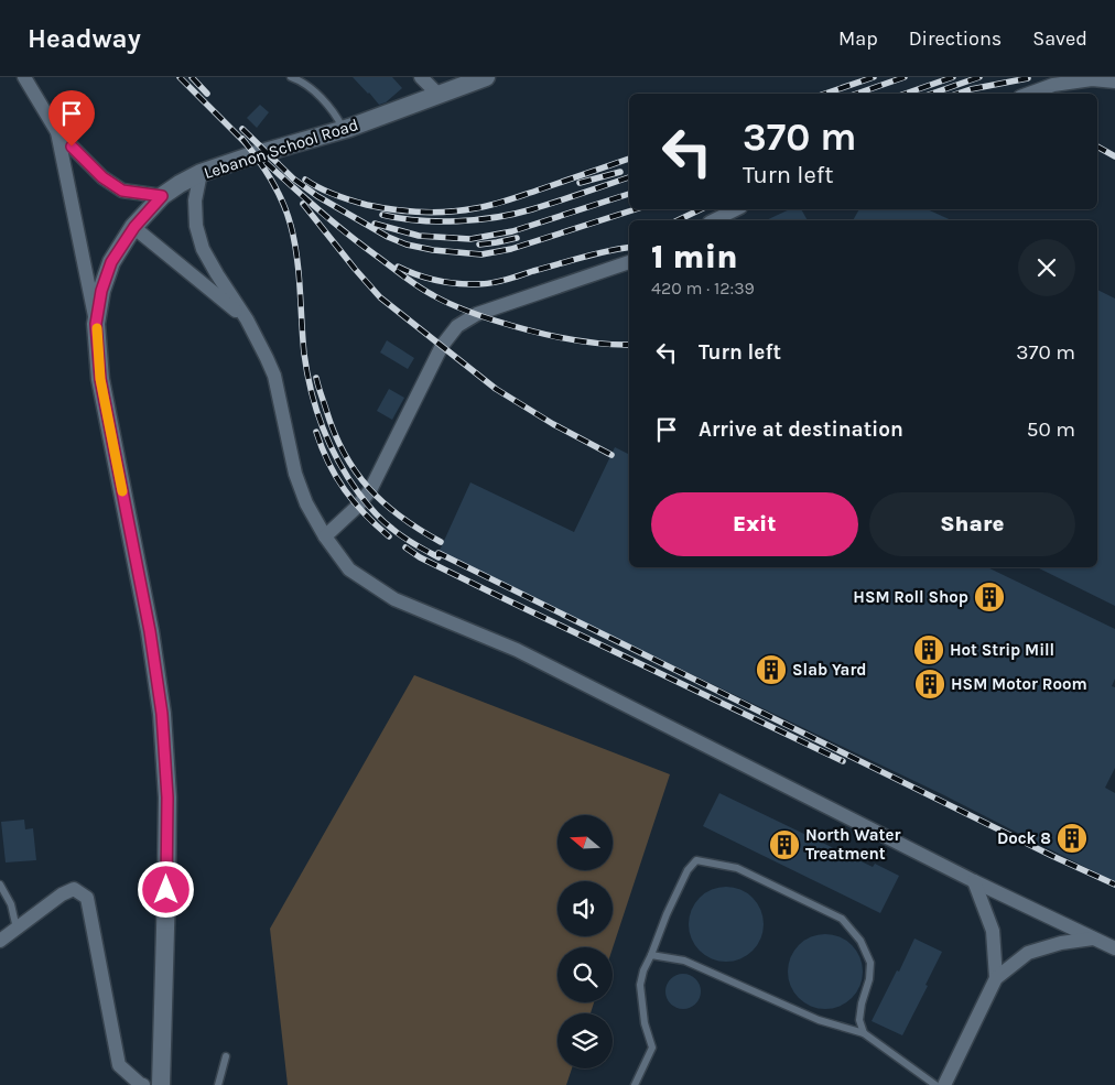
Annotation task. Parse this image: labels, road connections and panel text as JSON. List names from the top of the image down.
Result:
{
  "streets": {
    "street": ["Lebanon School Road"]
  },
  "places": {
    "building": [
      "HSM Roll Shop",
      "Hot Strip Mill",
      "Slab Yard",
      "HSM Motor Room",
      "Dock 8",
      "North Water Treatment"
    ]
  },
  "north": "left",
  "page": {
    "header": "Headway",
    "nav": ["Map", "Directions", "Saved"],
    "turn": ["370 m", "Turn left"],
    "heading": ["1 min", "420 m · 12:39"],
    "list": [
      {
        "name": "Turn left",
        "value": "370 m"
      },
      {
        "name": "Arrive at destination",
        "value": "50 m"
      }
    ],
    "buttons": ["Exit", "Share"]
  }
}
